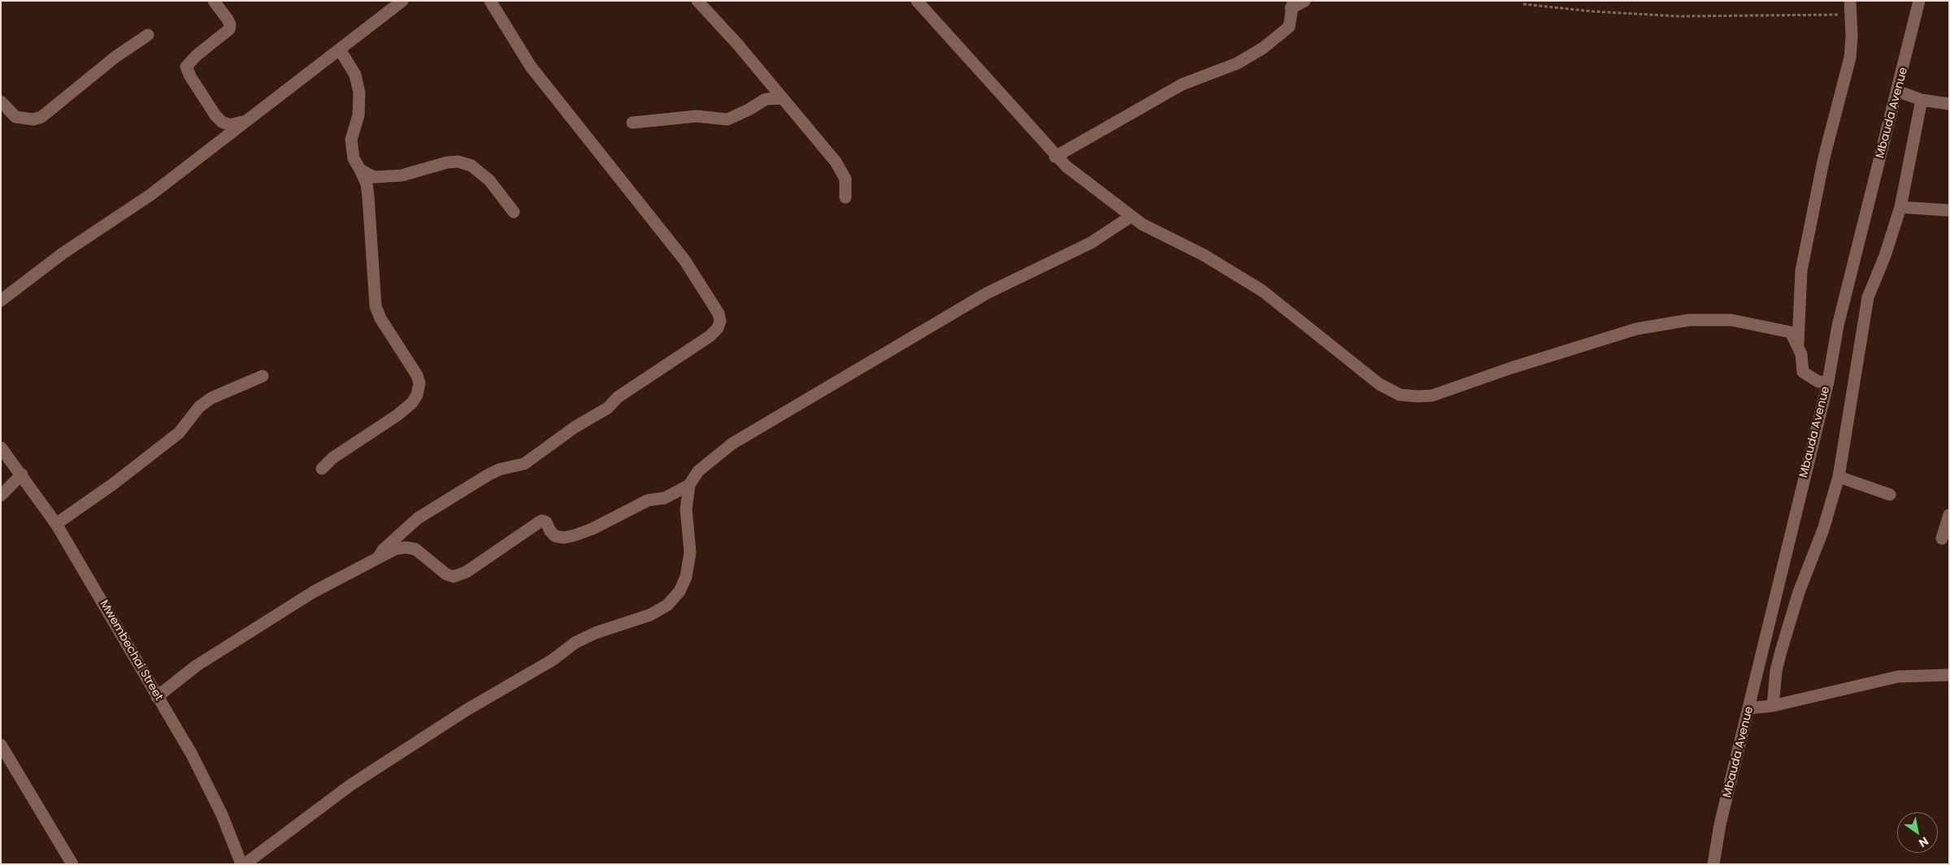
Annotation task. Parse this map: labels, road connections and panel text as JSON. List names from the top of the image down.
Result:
{
  "streets": {
    "street": ["Mbauda Avenue", "Mwembechai Street"]
  },
  "north": "bottom right"
}
